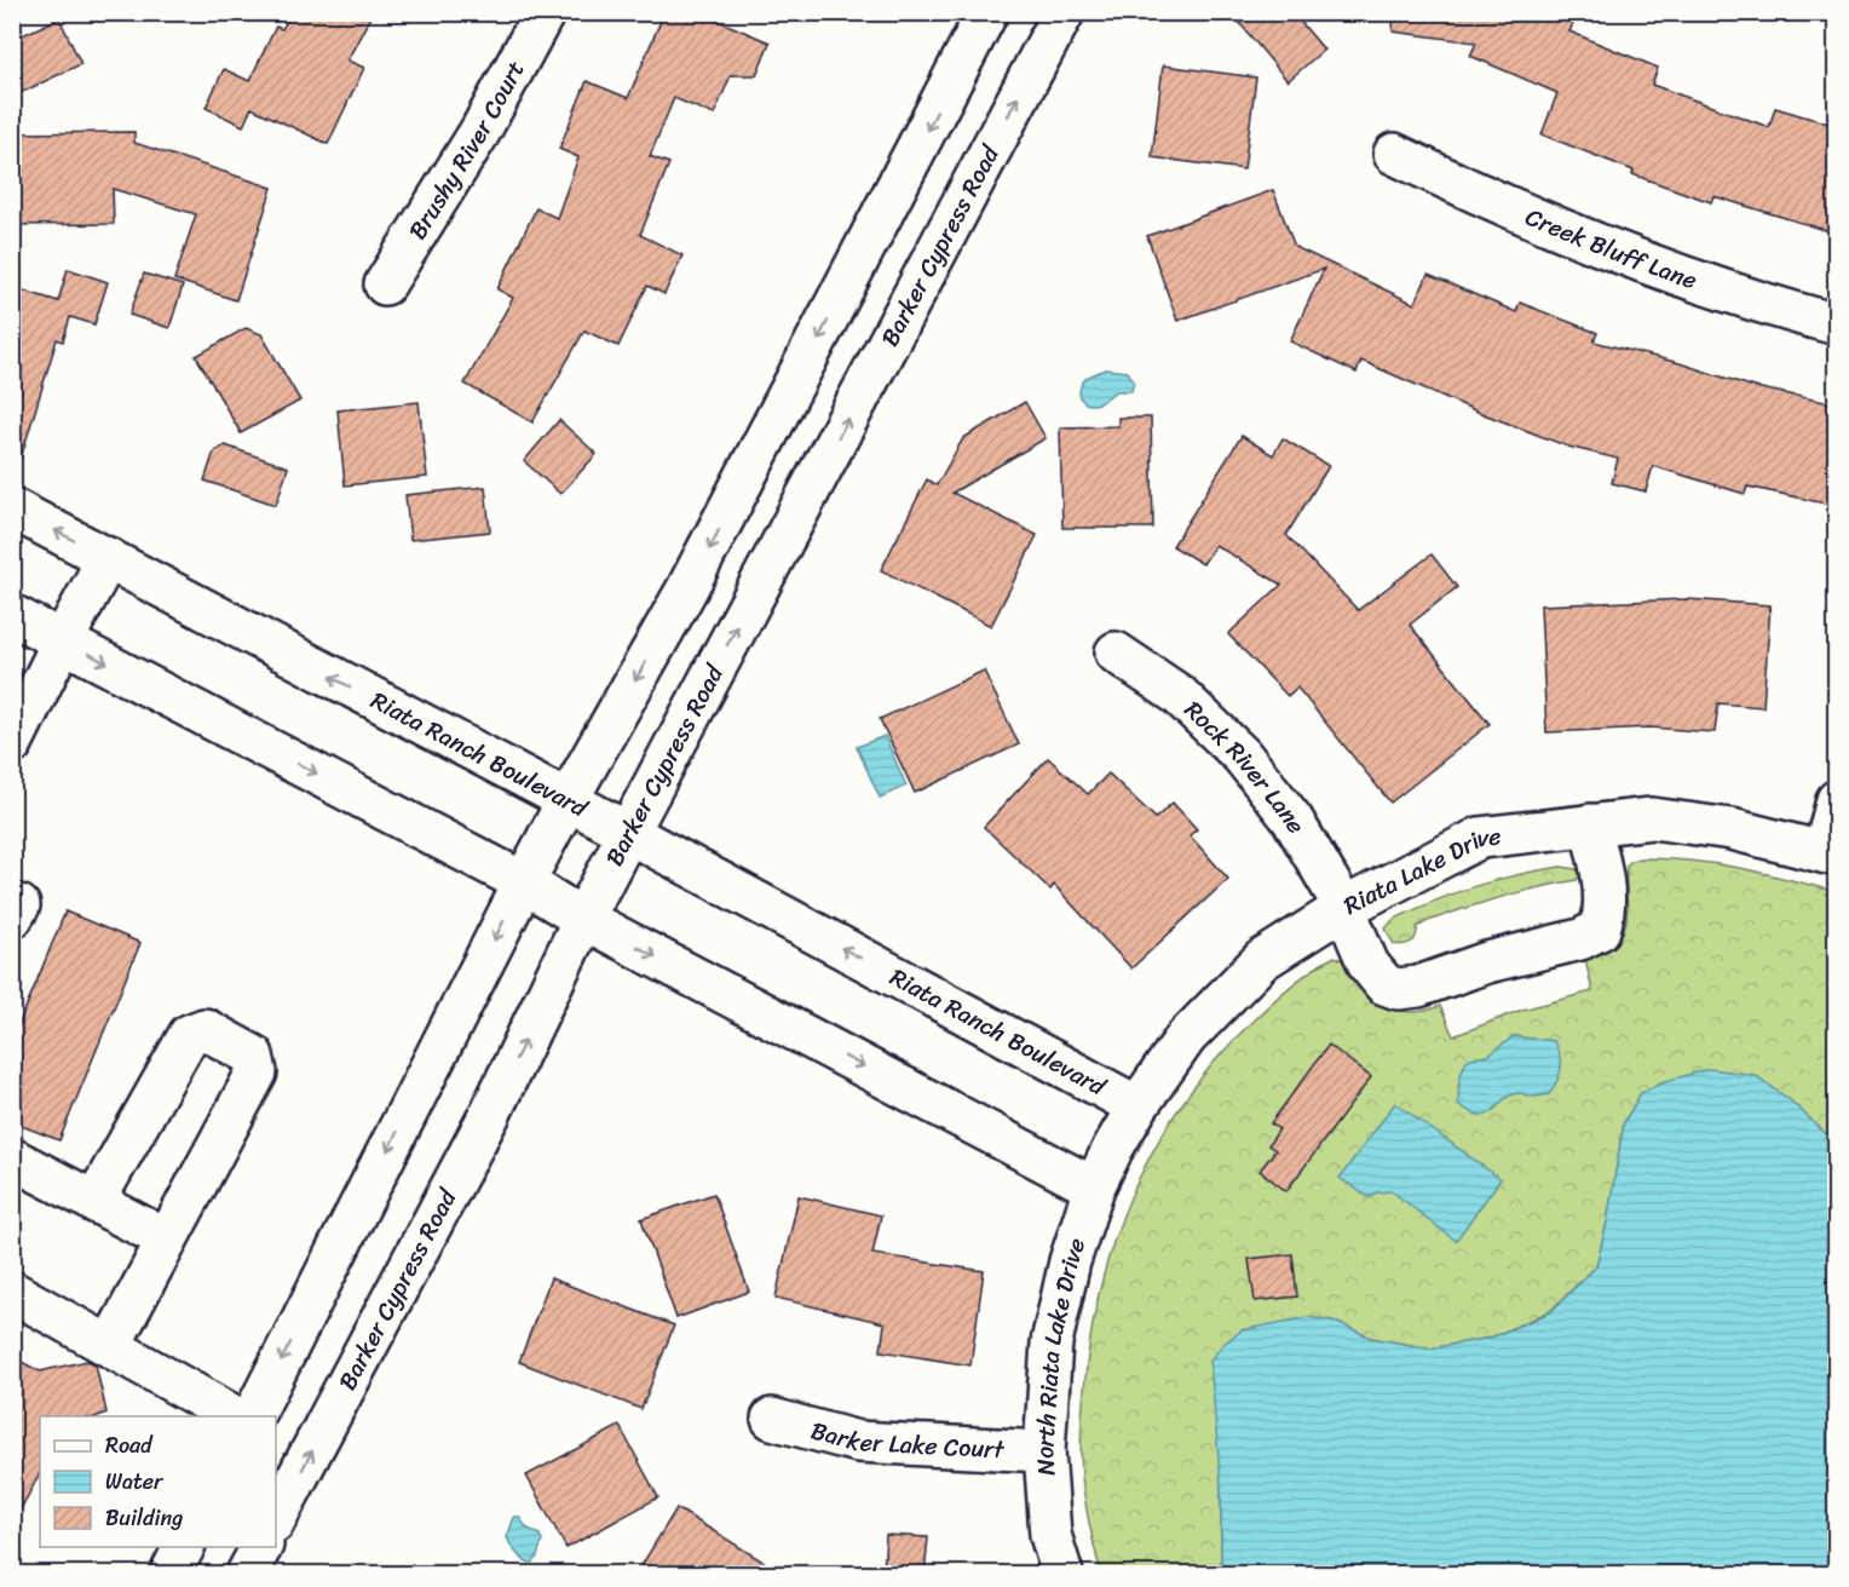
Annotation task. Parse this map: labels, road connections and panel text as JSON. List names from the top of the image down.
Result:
{
  "streets": {
    "street": [
      "Brushy River Court",
      "Barker Cypress Road",
      "Creek Bluff Lane",
      "Riata Ranch Boulevard",
      "Rock River Lane",
      "Riata Lake Drive",
      "North Riata Lake Drive",
      "Barker Lake Court"
    ]
  },
  "crossings": [
    ["Barker Cypress Road", "Riata Ranch Boulevard"],
    ["Riata Ranch Boulevard", "Riata Lake Drive"],
    ["Rock River Lane", "Riata Lake Drive"],
    ["Riata Lake Drive", "North Riata Lake Drive"],
    ["North Riata Lake Drive", "Barker Lake Court"]
  ],
  "legend": ["Road", "Water", "Building"]
}
